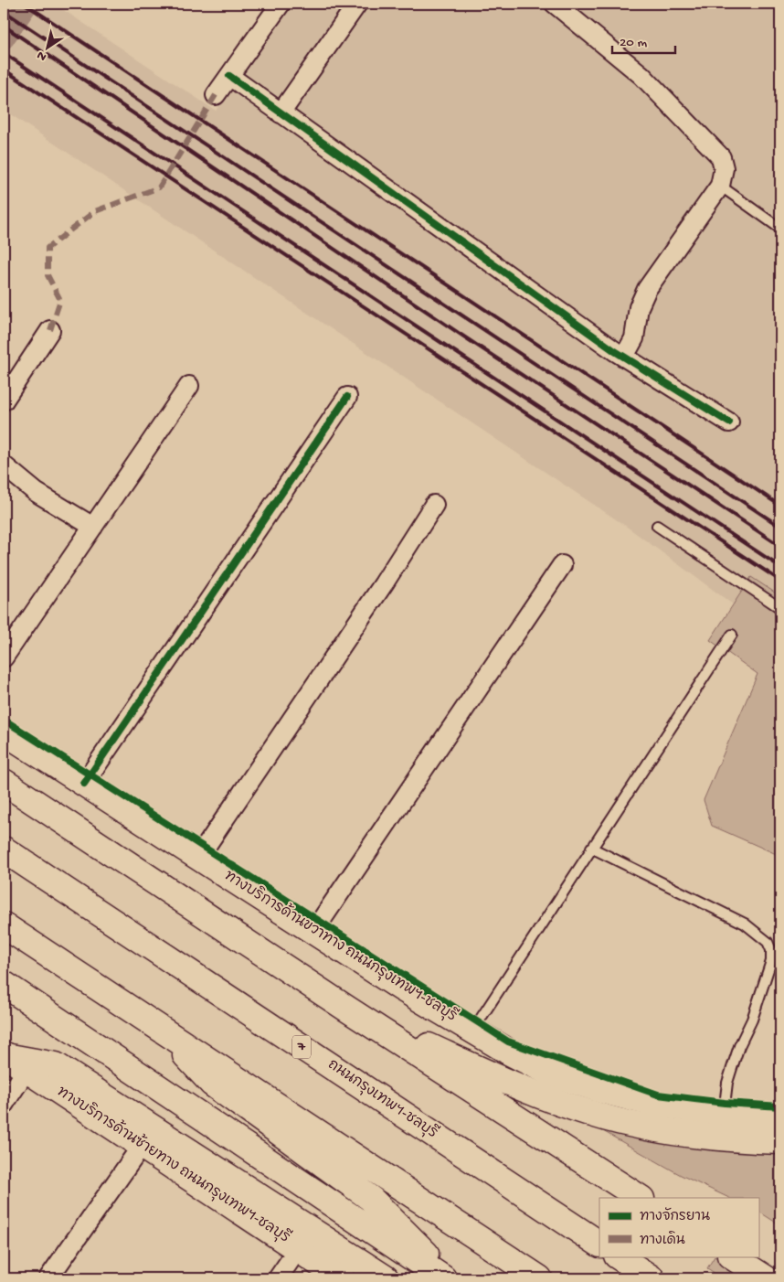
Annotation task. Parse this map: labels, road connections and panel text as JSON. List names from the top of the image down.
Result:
{
  "streets": {
    "main road": [
      "ทางบริการด้านขวาทาง ถนนกรุงเทพฯ-ชลบุรี",
      "7",
      "ถนนกรุงเทพฯ-ชลบุรี",
      "ทางบริการด้านซ้ายทาง ถนนกรุงเทพฯ-ชลบุรี"
    ]
  },
  "legend": ["ทางจักรยาน", "ทางเดิน"],
  "scale_bar": "20 m",
  "north": "bottom left"
}
